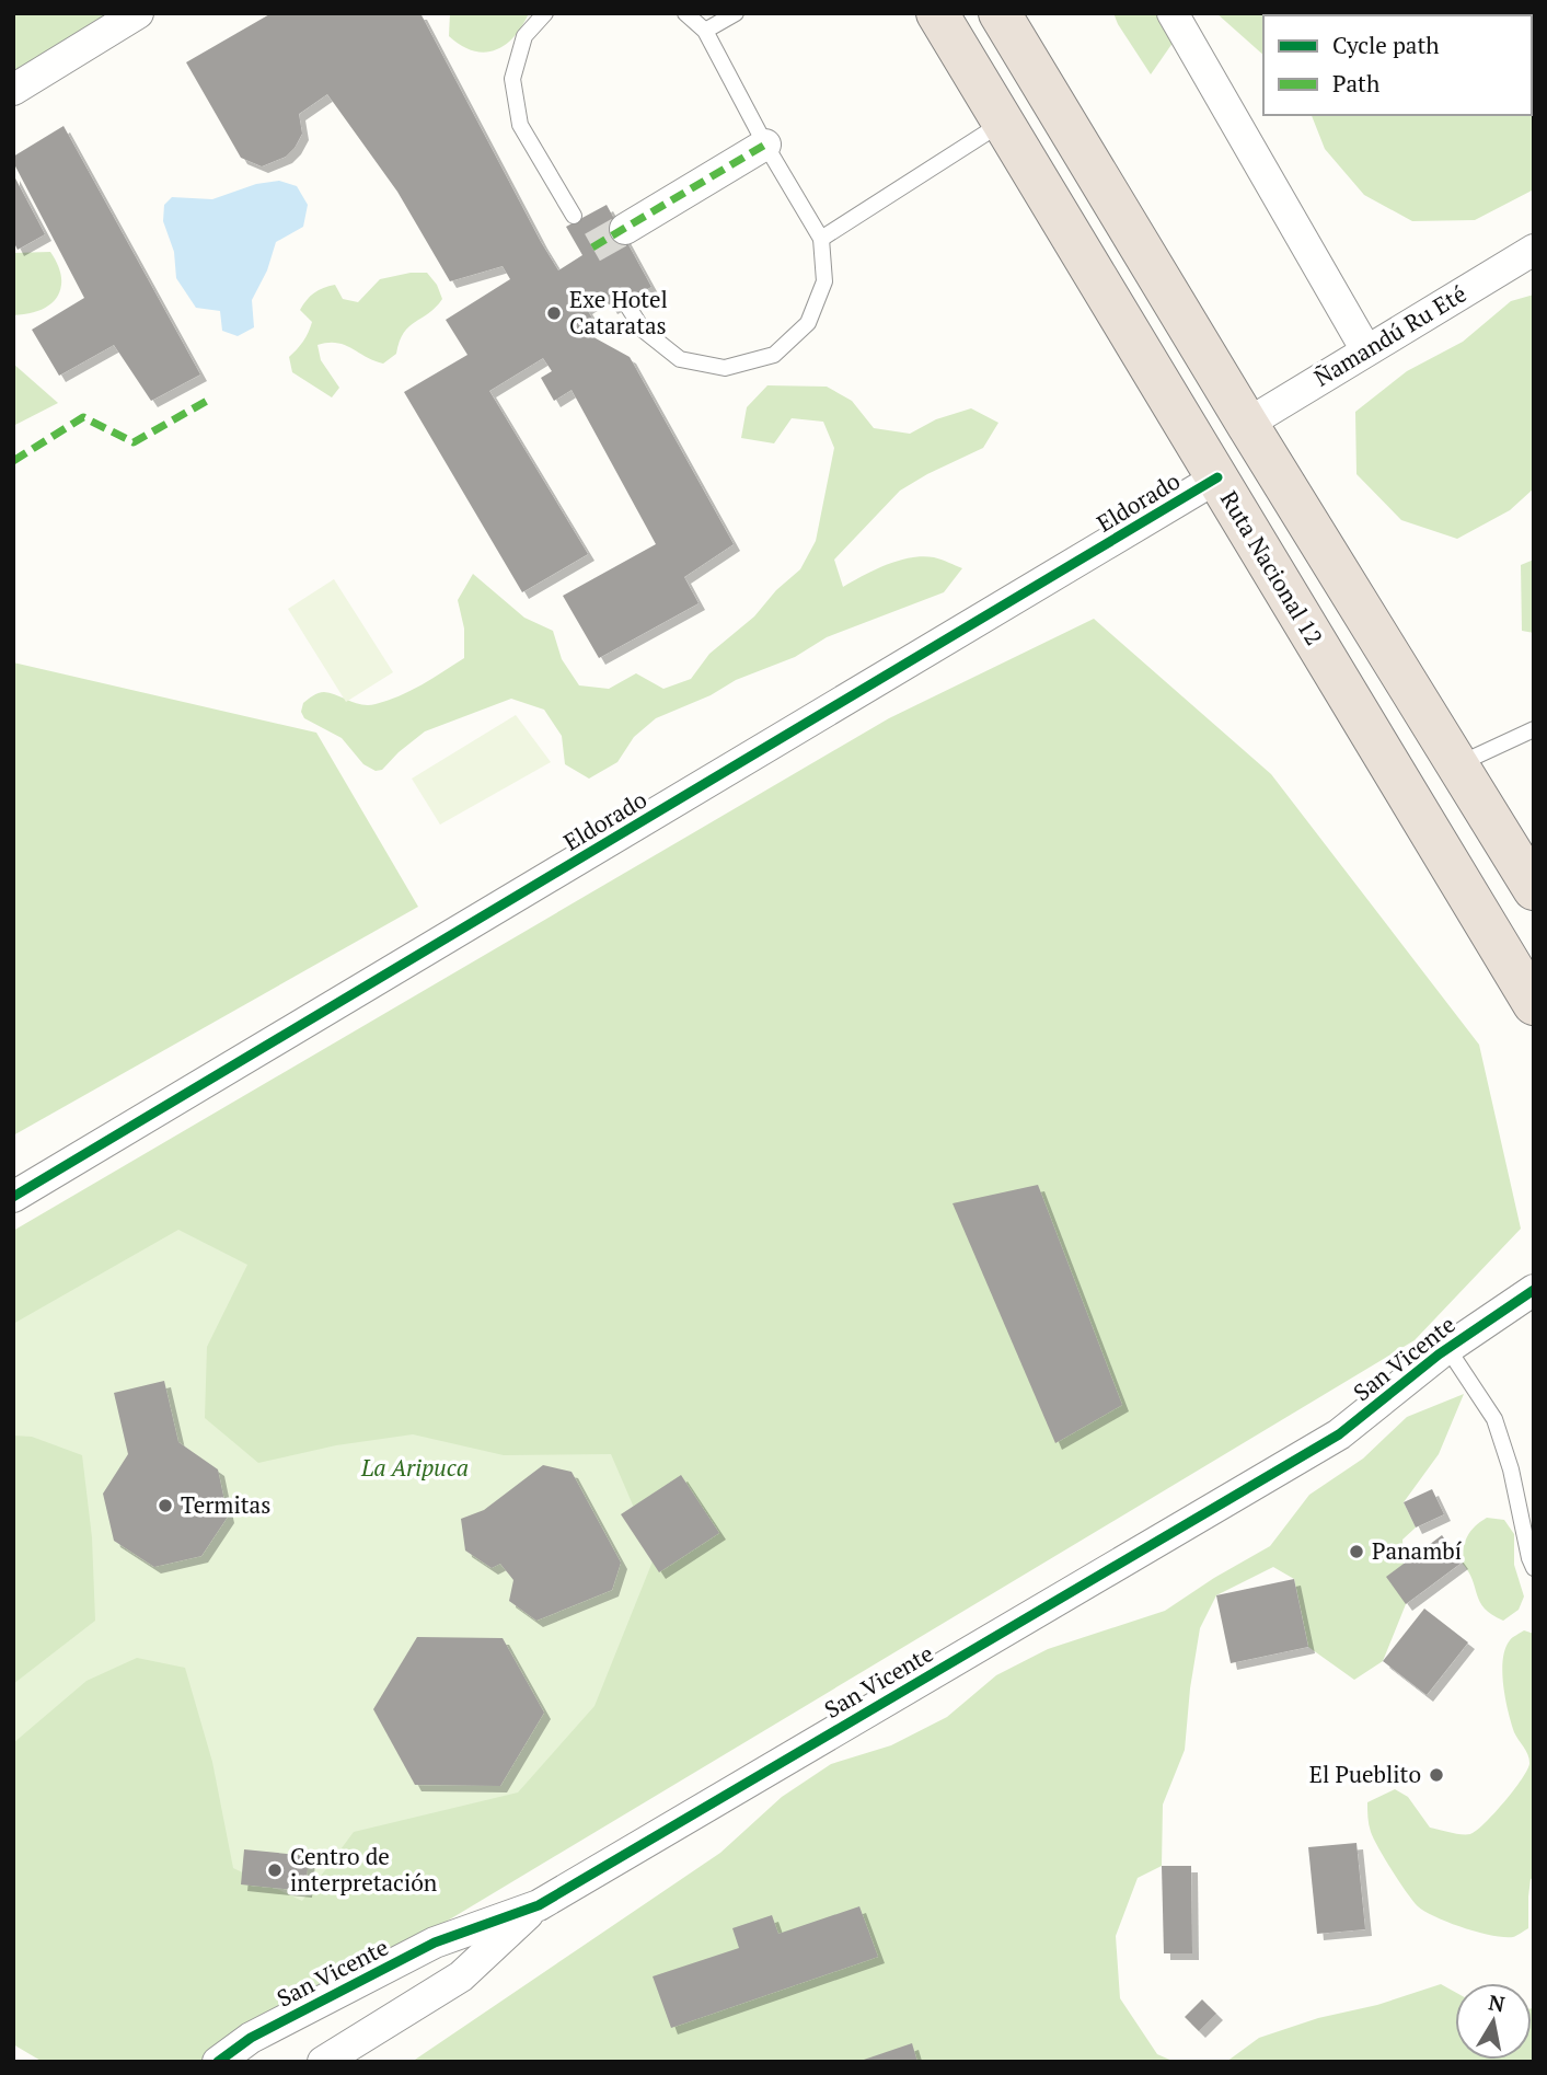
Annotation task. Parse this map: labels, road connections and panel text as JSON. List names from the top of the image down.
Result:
{
  "streets": {
    "highway": ["Ruta Nacional 12"],
    "street": ["Ñamandú Ru Eté", "Eldorado", "San Vicente"]
  },
  "crossings": [
    ["Eldorado", "Ruta Nacional 12"]
  ],
  "parks": ["La Aripuca"],
  "places": [
    "Exe Hotel Cataratas",
    "Termitas",
    "Panambí",
    "El Pueblito",
    "Centro de interpretación"
  ],
  "legend": ["Cycle path", "Path"],
  "north": "top"
}
